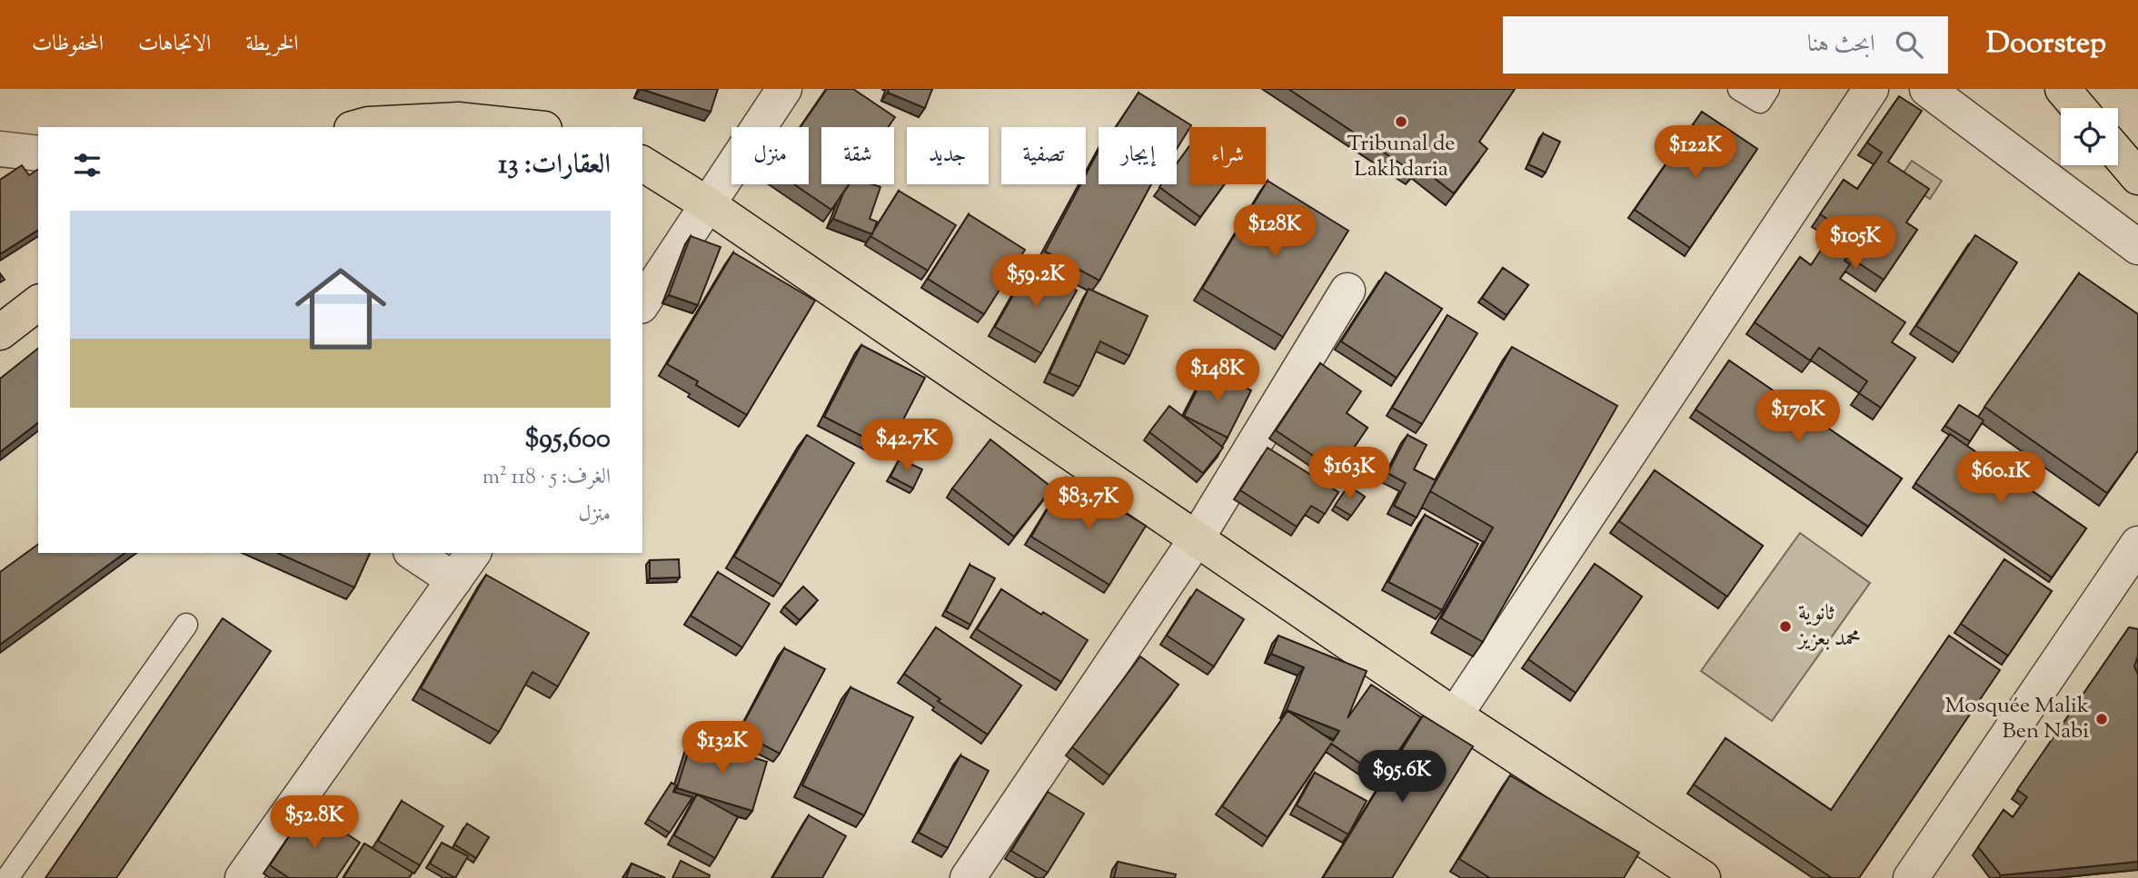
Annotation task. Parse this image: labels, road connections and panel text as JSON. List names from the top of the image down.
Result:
{
  "places": ["Tribunal de Lakhdaria", "ثانوية محمد بعزيز", "Mosquée Malik Ben Nabi"],
  "page": {
    "header": "Doorstep",
    "search": "ابحث هنا",
    "nav": ["الخريطة", "الاتجاهات", "المحفوظات"],
    "price": [
      "$122K",
      "$128K",
      "$105K",
      "$59.2K",
      "$148K",
      "$170K",
      "$42.7K",
      "$163K",
      "$60.1K",
      "$83.7K",
      "$132K",
      "$95.6K",
      "$52.8K"
    ],
    "chip": [
      "شراء",
      "إيجار",
      "تصفية",
      "جديد",
      "شقة",
      "منزل"
    ],
    "heading": "العقارات: 13",
    "list": [
      {
        "name": "$95,600",
        "note": "الغرف: 5 · 118 m² · منزل"
      }
    ]
  }
}
